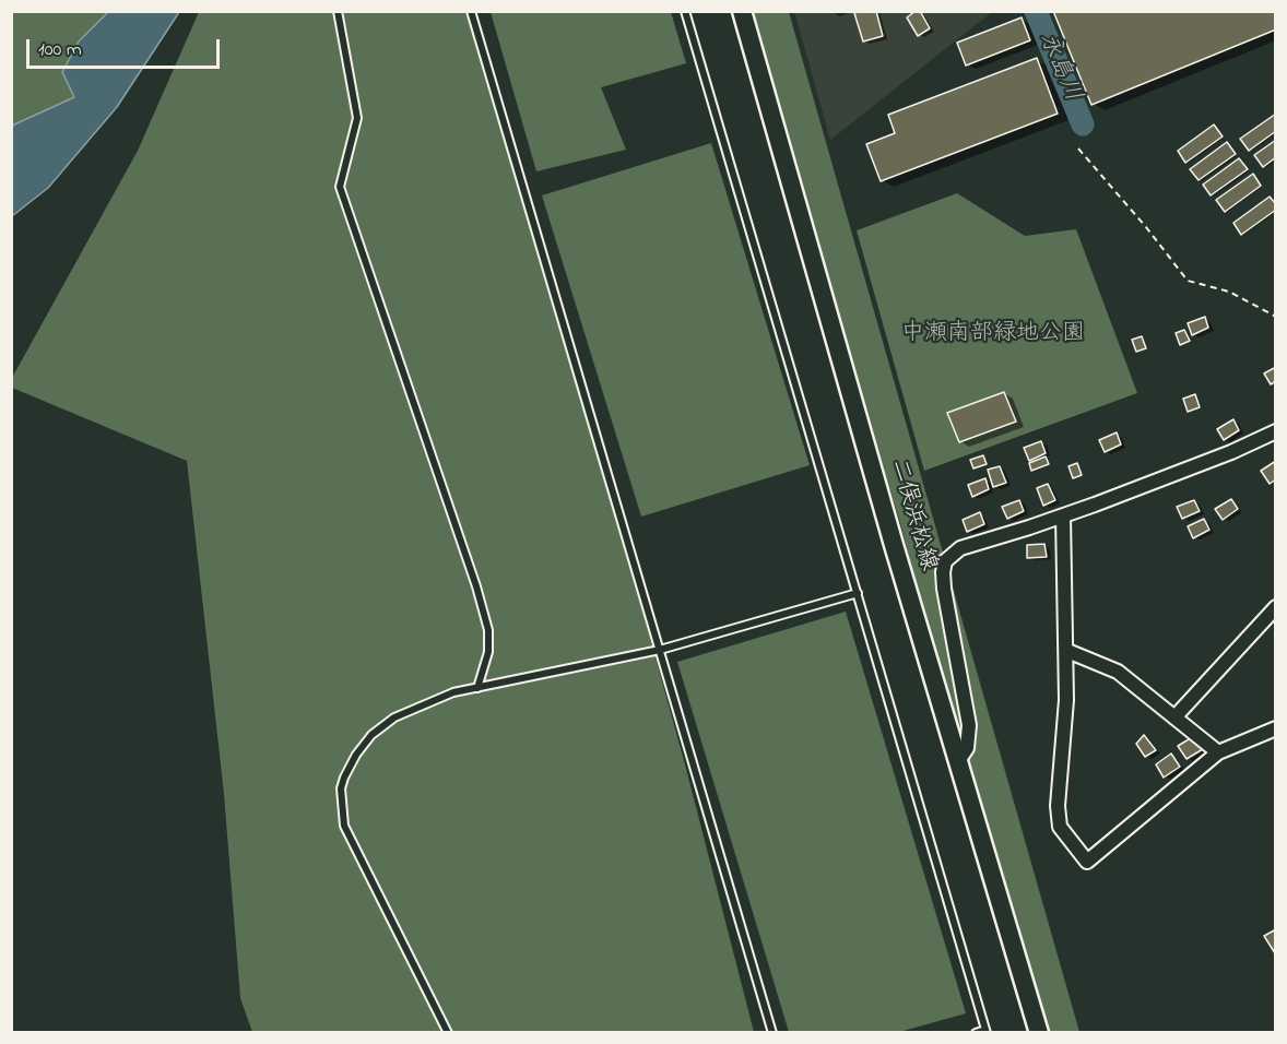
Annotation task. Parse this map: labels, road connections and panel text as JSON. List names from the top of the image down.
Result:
{
  "streets": {
    "main road": ["二俣浜松線"]
  },
  "water": ["永島川"],
  "parks": ["中瀬南部緑地公園"],
  "scale_bar": "100 m"
}
